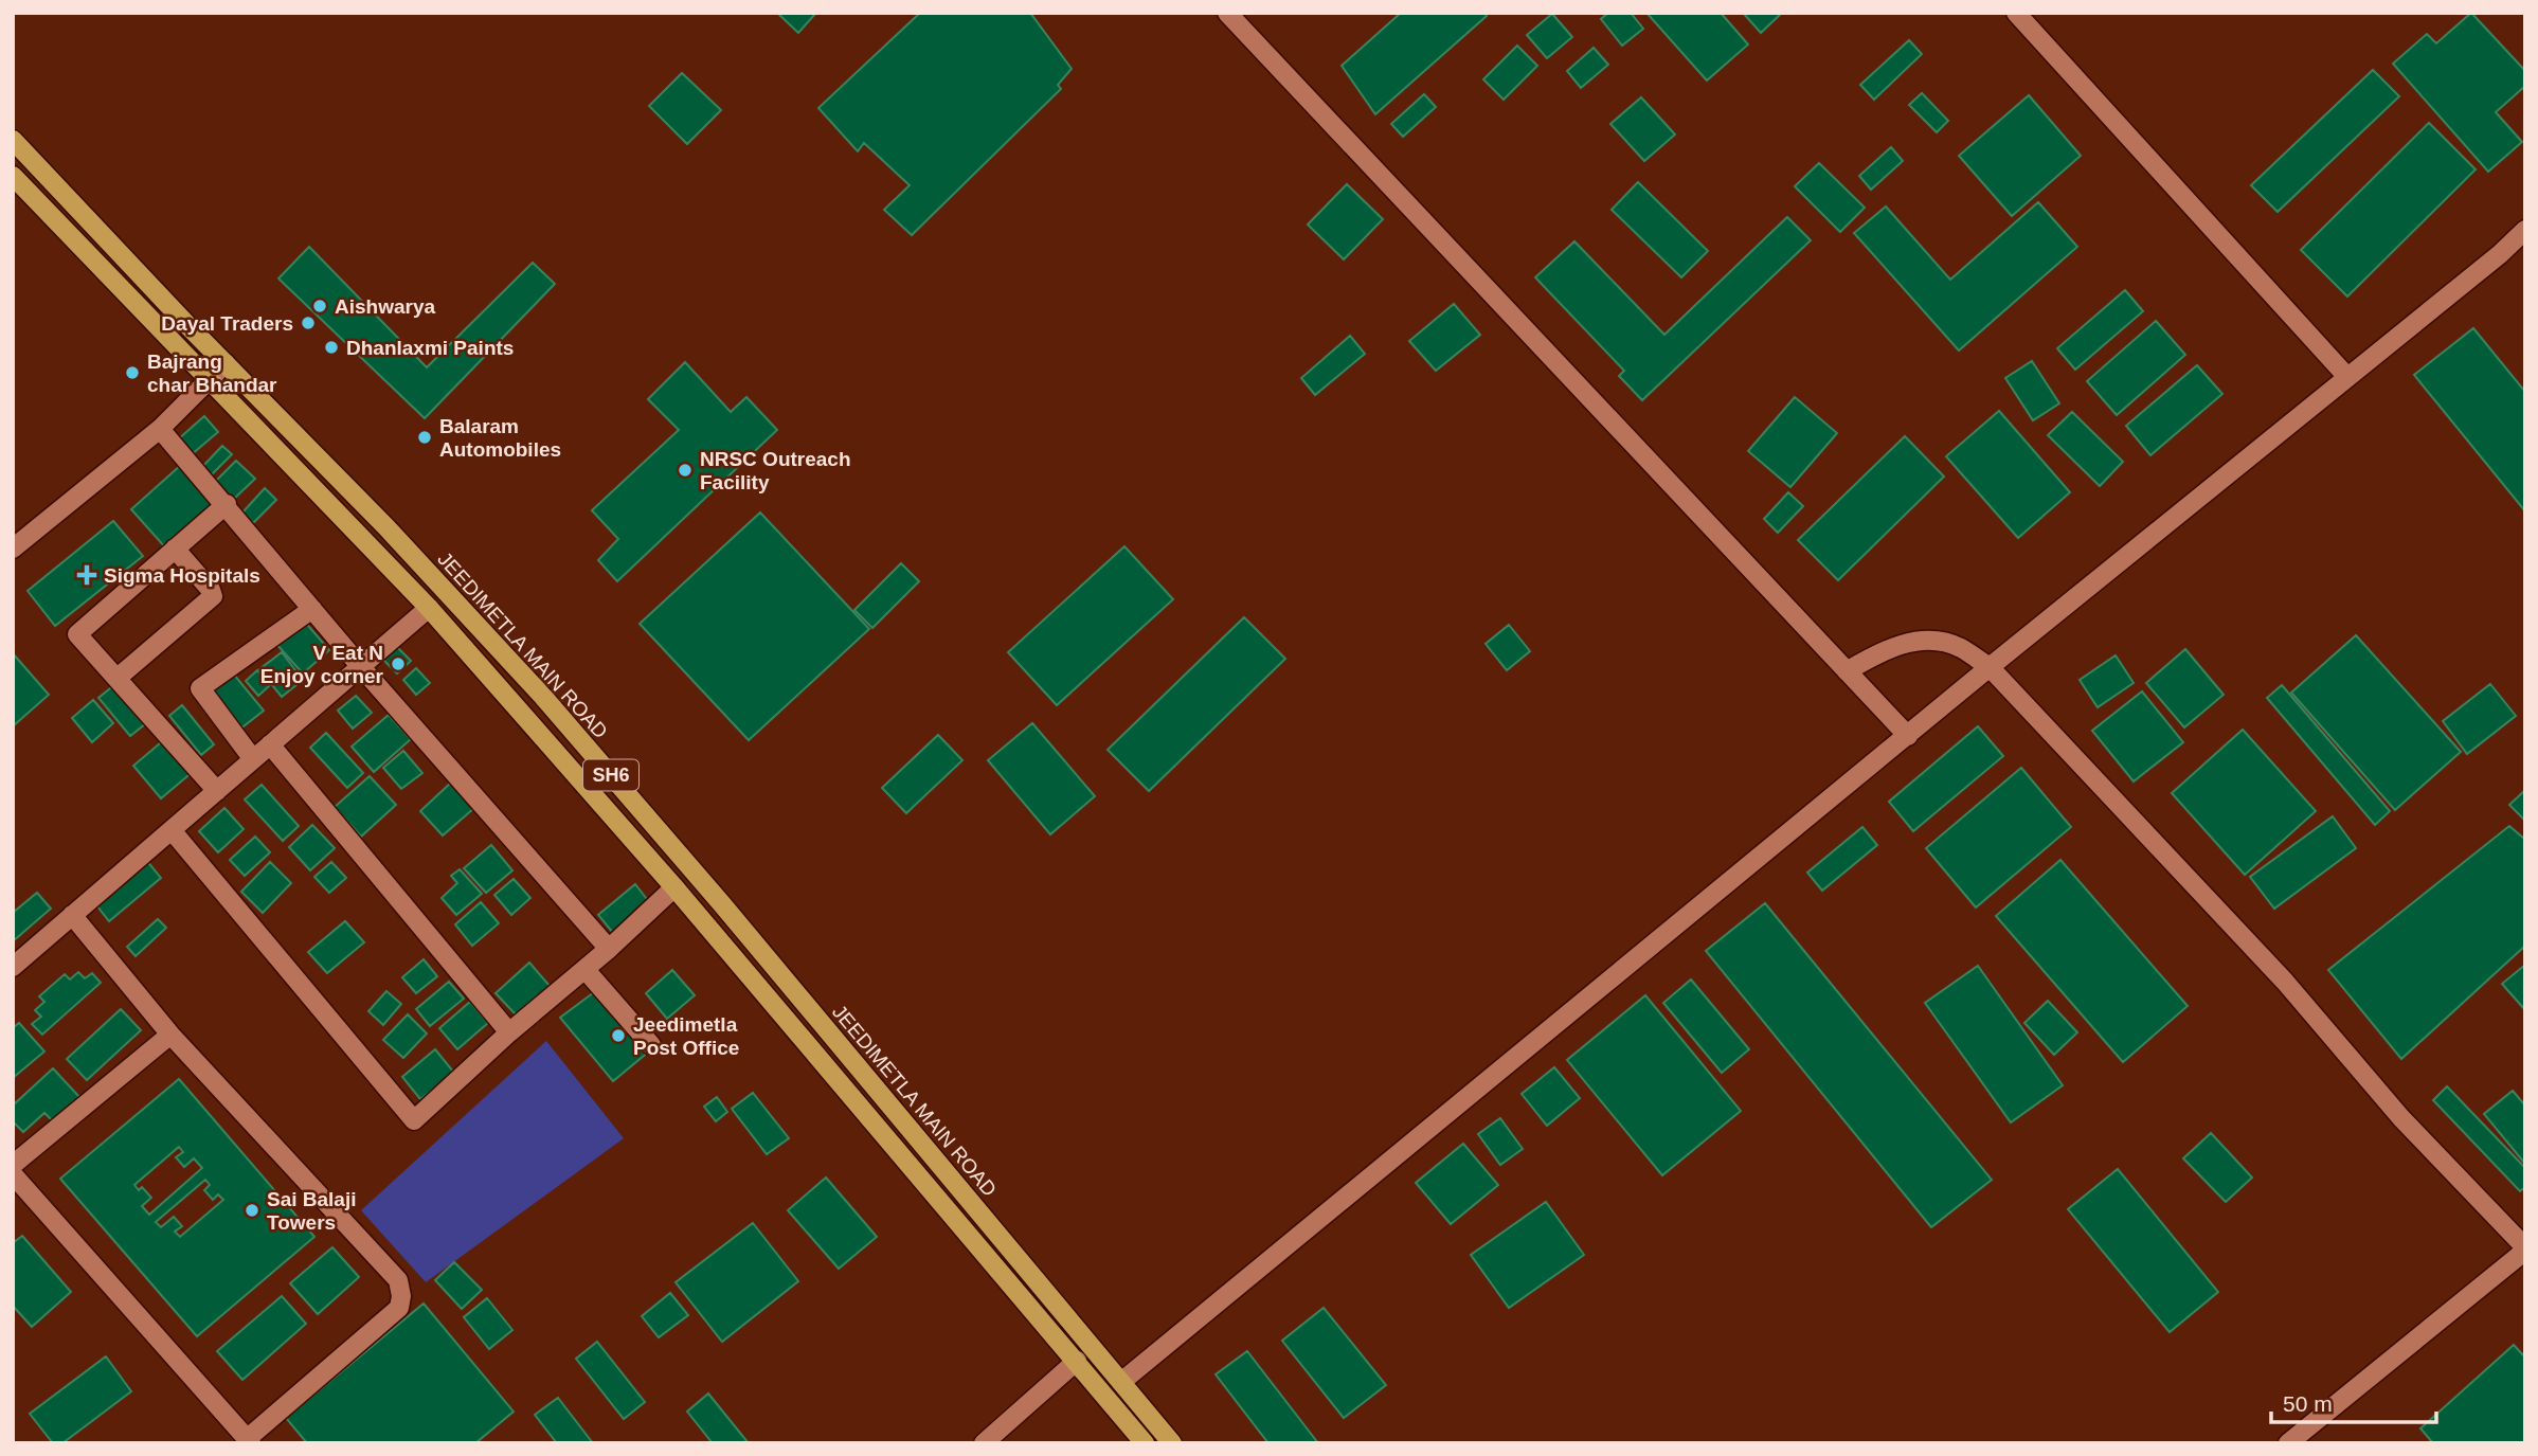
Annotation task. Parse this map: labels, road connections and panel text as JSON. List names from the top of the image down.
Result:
{
  "streets": {
    "main road": ["JEEDIMETLA MAIN ROAD", "SH6"]
  },
  "places": {
    "other": [
      "Aishwarya",
      "Dayal Traders",
      "Dhanlaxmi Paints",
      "Bajrang char Bhandar",
      "Balaram Automobiles",
      "NRSC Outreach Facility",
      "V Eat N Enjoy corner",
      "Jeedimetla Post Office",
      "Sai Balaji Towers"
    ],
    "health": ["Sigma Hospitals"]
  },
  "scale_bar": "50 m"
}
